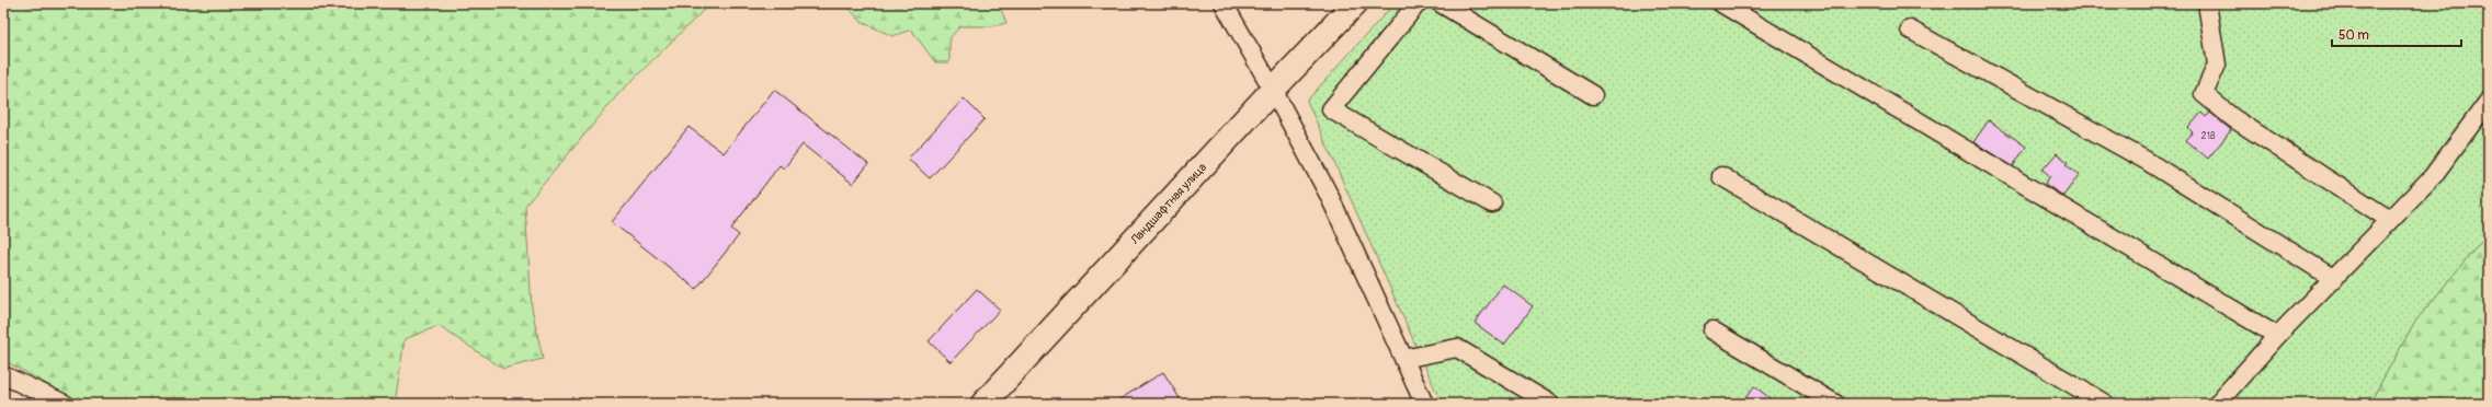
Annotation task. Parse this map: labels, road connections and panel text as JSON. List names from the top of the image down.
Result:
{
  "streets": {
    "street": ["Ландшафтная улица"]
  },
  "house_numbers": ["218"],
  "scale_bar": "50 m"
}
